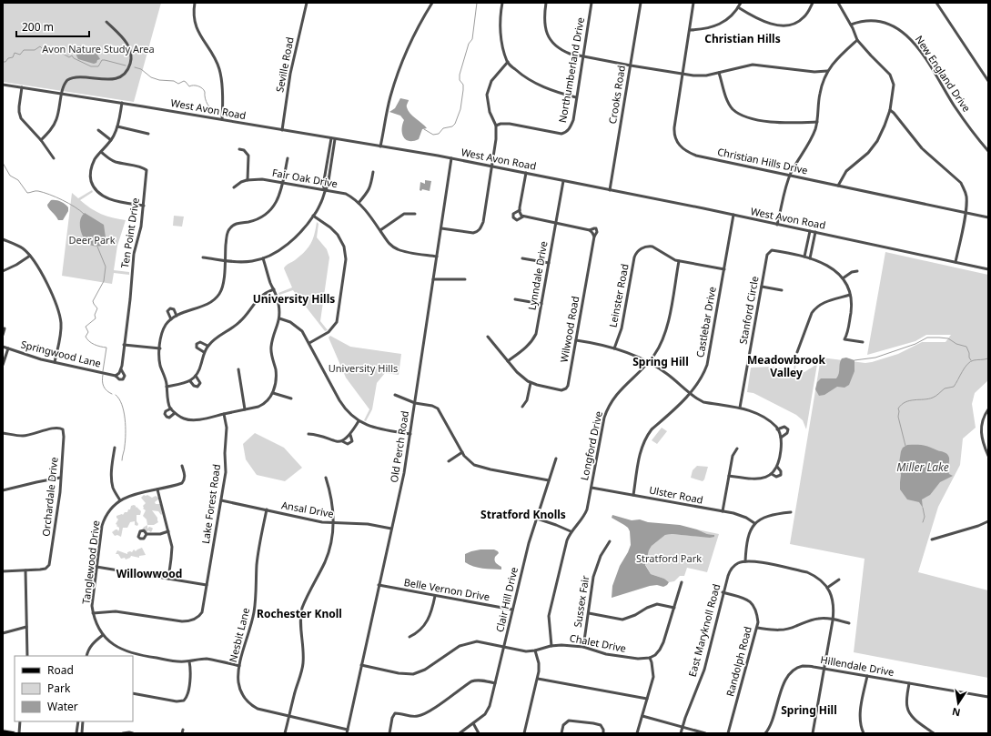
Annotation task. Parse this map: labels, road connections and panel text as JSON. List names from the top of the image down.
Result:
{
  "streets": {
    "street": [
      "Seville Road",
      "Northumberland Drive",
      "New England Drive",
      "Crooks Road",
      "West Avon Road",
      "Christian Hills Drive",
      "Fair Oak Drive",
      "Ten Point Drive",
      "Lynndale Drive",
      "Leinster Road",
      "Stanford Circle",
      "Castlebar Drive",
      "Wilwood Road",
      "Springwood Lane",
      "Longford Drive",
      "Old Perch Road",
      "Ulster Road",
      "Orchardale Drive",
      "Lake Forest Road",
      "Ansal Drive",
      "Tanglewood Drive",
      "Belle Vernon Drive",
      "Clair Hill Drive",
      "Sussex Fair",
      "East Maryknoll Road",
      "Nesbit Lane",
      "Chalet Drive",
      "Randolph Road",
      "Hillendale Drive"
    ]
  },
  "crossings": [
    ["Seville Road", "West Avon Road"],
    ["Crooks Road", "West Avon Road"],
    ["West Avon Road", "Lynndale Drive"],
    ["West Avon Road", "Castlebar Drive"],
    ["West Avon Road", "Old Perch Road"],
    ["Fair Oak Drive", "Old Perch Road"],
    ["Ten Point Drive", "Springwood Lane"],
    ["Leinster Road", "Castlebar Drive"],
    ["Leinster Road", "Longford Drive"],
    ["Castlebar Drive", "Ulster Road"],
    ["Longford Drive", "Ulster Road"],
    ["Longford Drive", "Chalet Drive"],
    ["Old Perch Road", "Ansal Drive"],
    ["Old Perch Road", "Belle Vernon Drive"],
    ["Old Perch Road", "Nesbit Lane"],
    ["Old Perch Road", "Chalet Drive"],
    ["Lake Forest Road", "Ansal Drive"],
    ["Lake Forest Road", "Tanglewood Drive"],
    ["Ansal Drive", "Nesbit Lane"],
    ["Tanglewood Drive", "Nesbit Lane"],
    ["Belle Vernon Drive", "Clair Hill Drive"],
    ["Clair Hill Drive", "Chalet Drive"],
    ["Sussex Fair", "Chalet Drive"],
    ["East Maryknoll Road", "Randolph Road"]
  ],
  "districts": [
    "Christian Hills",
    "University Hills",
    "Meadowbrook Valley",
    "Spring Hill",
    "Stratford Knolls",
    "Willowwood",
    "Rochester Knoll",
    "Spring Hill"
  ],
  "water": ["Miller Lake"],
  "parks": [
    "Avon Nature Study Area",
    "Deer Park",
    "University Hills",
    "Stratford Park"
  ],
  "legend": ["Road", "Park", "Water"],
  "scale_bar": "200 m",
  "north": "bottom"
}
